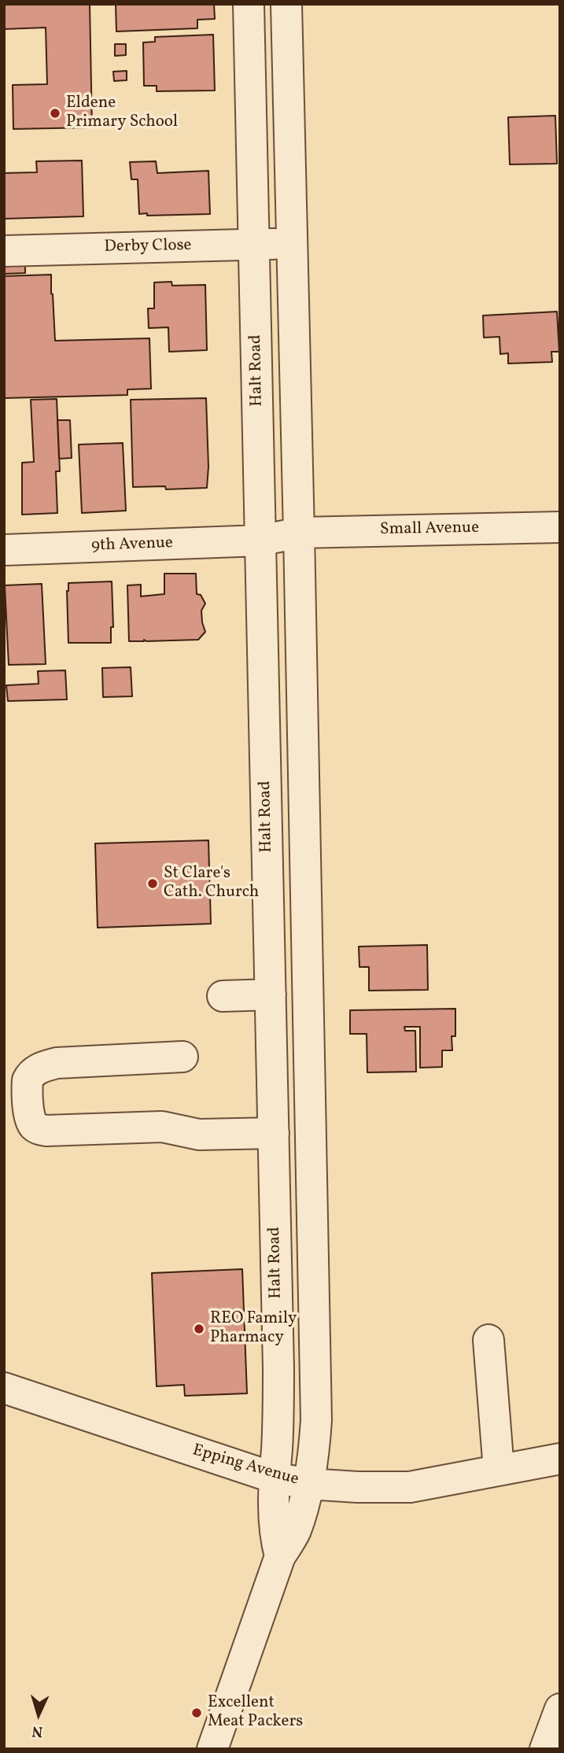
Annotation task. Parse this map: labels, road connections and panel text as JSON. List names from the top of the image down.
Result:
{
  "streets": {
    "street": [
      "Derby Close",
      "Halt Road",
      "Small Avenue",
      "9th Avenue",
      "Epping Avenue"
    ]
  },
  "crossings": [
    ["Derby Close", "Halt Road"],
    ["Halt Road", "Small Avenue"],
    ["Halt Road", "9th Avenue"],
    ["Halt Road", "Epping Avenue"],
    ["Small Avenue", "9th Avenue"]
  ],
  "places": [
    "Eldene Primary School",
    "St Clare's Cath. Church",
    "REO Family Pharmacy",
    "Excellent Meat Packers"
  ],
  "north": "bottom"
}
